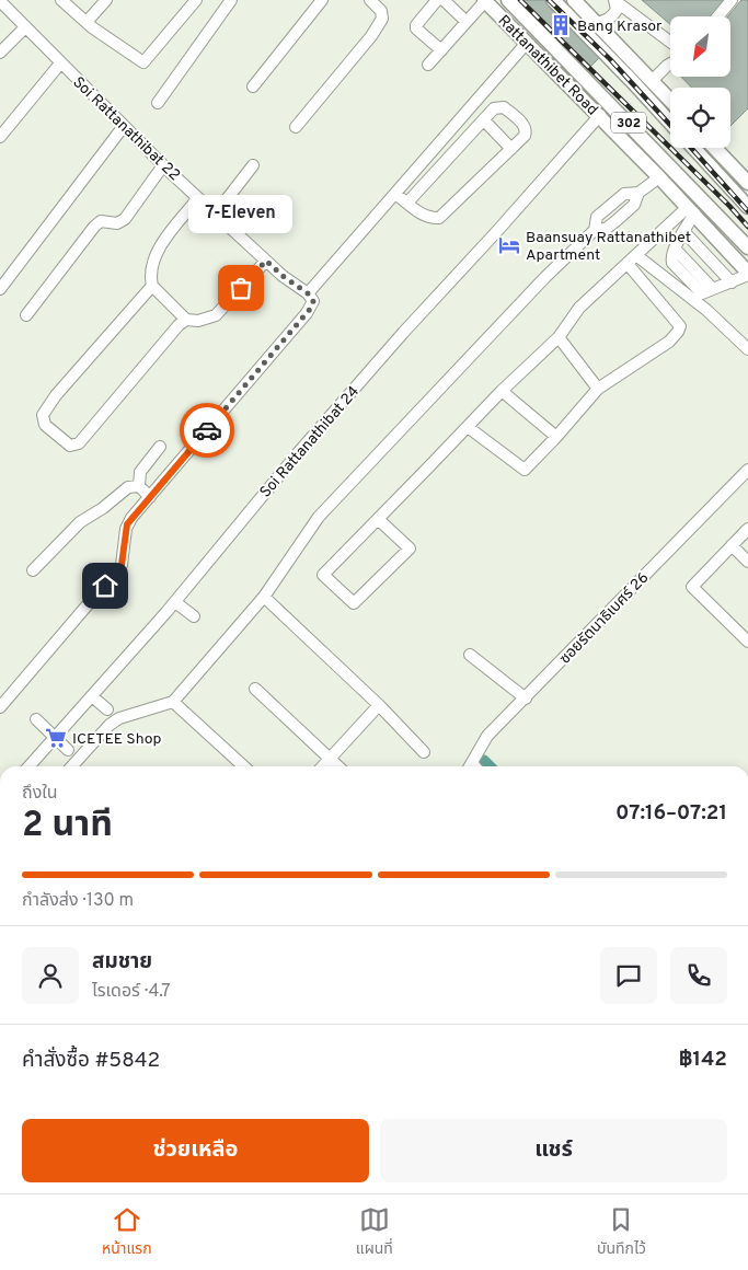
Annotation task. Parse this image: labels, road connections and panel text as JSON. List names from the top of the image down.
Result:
{
  "streets": {
    "main road": ["Rattanathibet Road", "302"],
    "street": ["Soi Rattanathibat 22", "Soi Rattanathibat 24", "ซอยรัตนาธิเบศร์ 26"]
  },
  "crossings": [
    ["Rattanathibet Road", "Soi Rattanathibat 24"]
  ],
  "places": {
    "building": ["Bang Krasor"],
    "hotel": ["Baansuay Rattanathibet Apartment"],
    "other": ["7-Eleven"],
    "supermarket": ["ICETEE Shop"]
  },
  "north": "bottom left",
  "page": {
    "bubble": "7-Eleven",
    "heading": ["2 นาที", "ถึงใน", "07:16–07:21"],
    "panel": [
      "สมชาย",
      "ไรเดอร์ · 4.7",
      "คำสั่งซื้อ #5842",
      "฿142"
    ],
    "bar": "กำลังส่ง · 130 m",
    "buttons": ["ช่วยเหลือ", "แชร์"],
    "tabs": ["หน้าแรก", "แผนที่", "บันทึกไว้"]
  }
}
